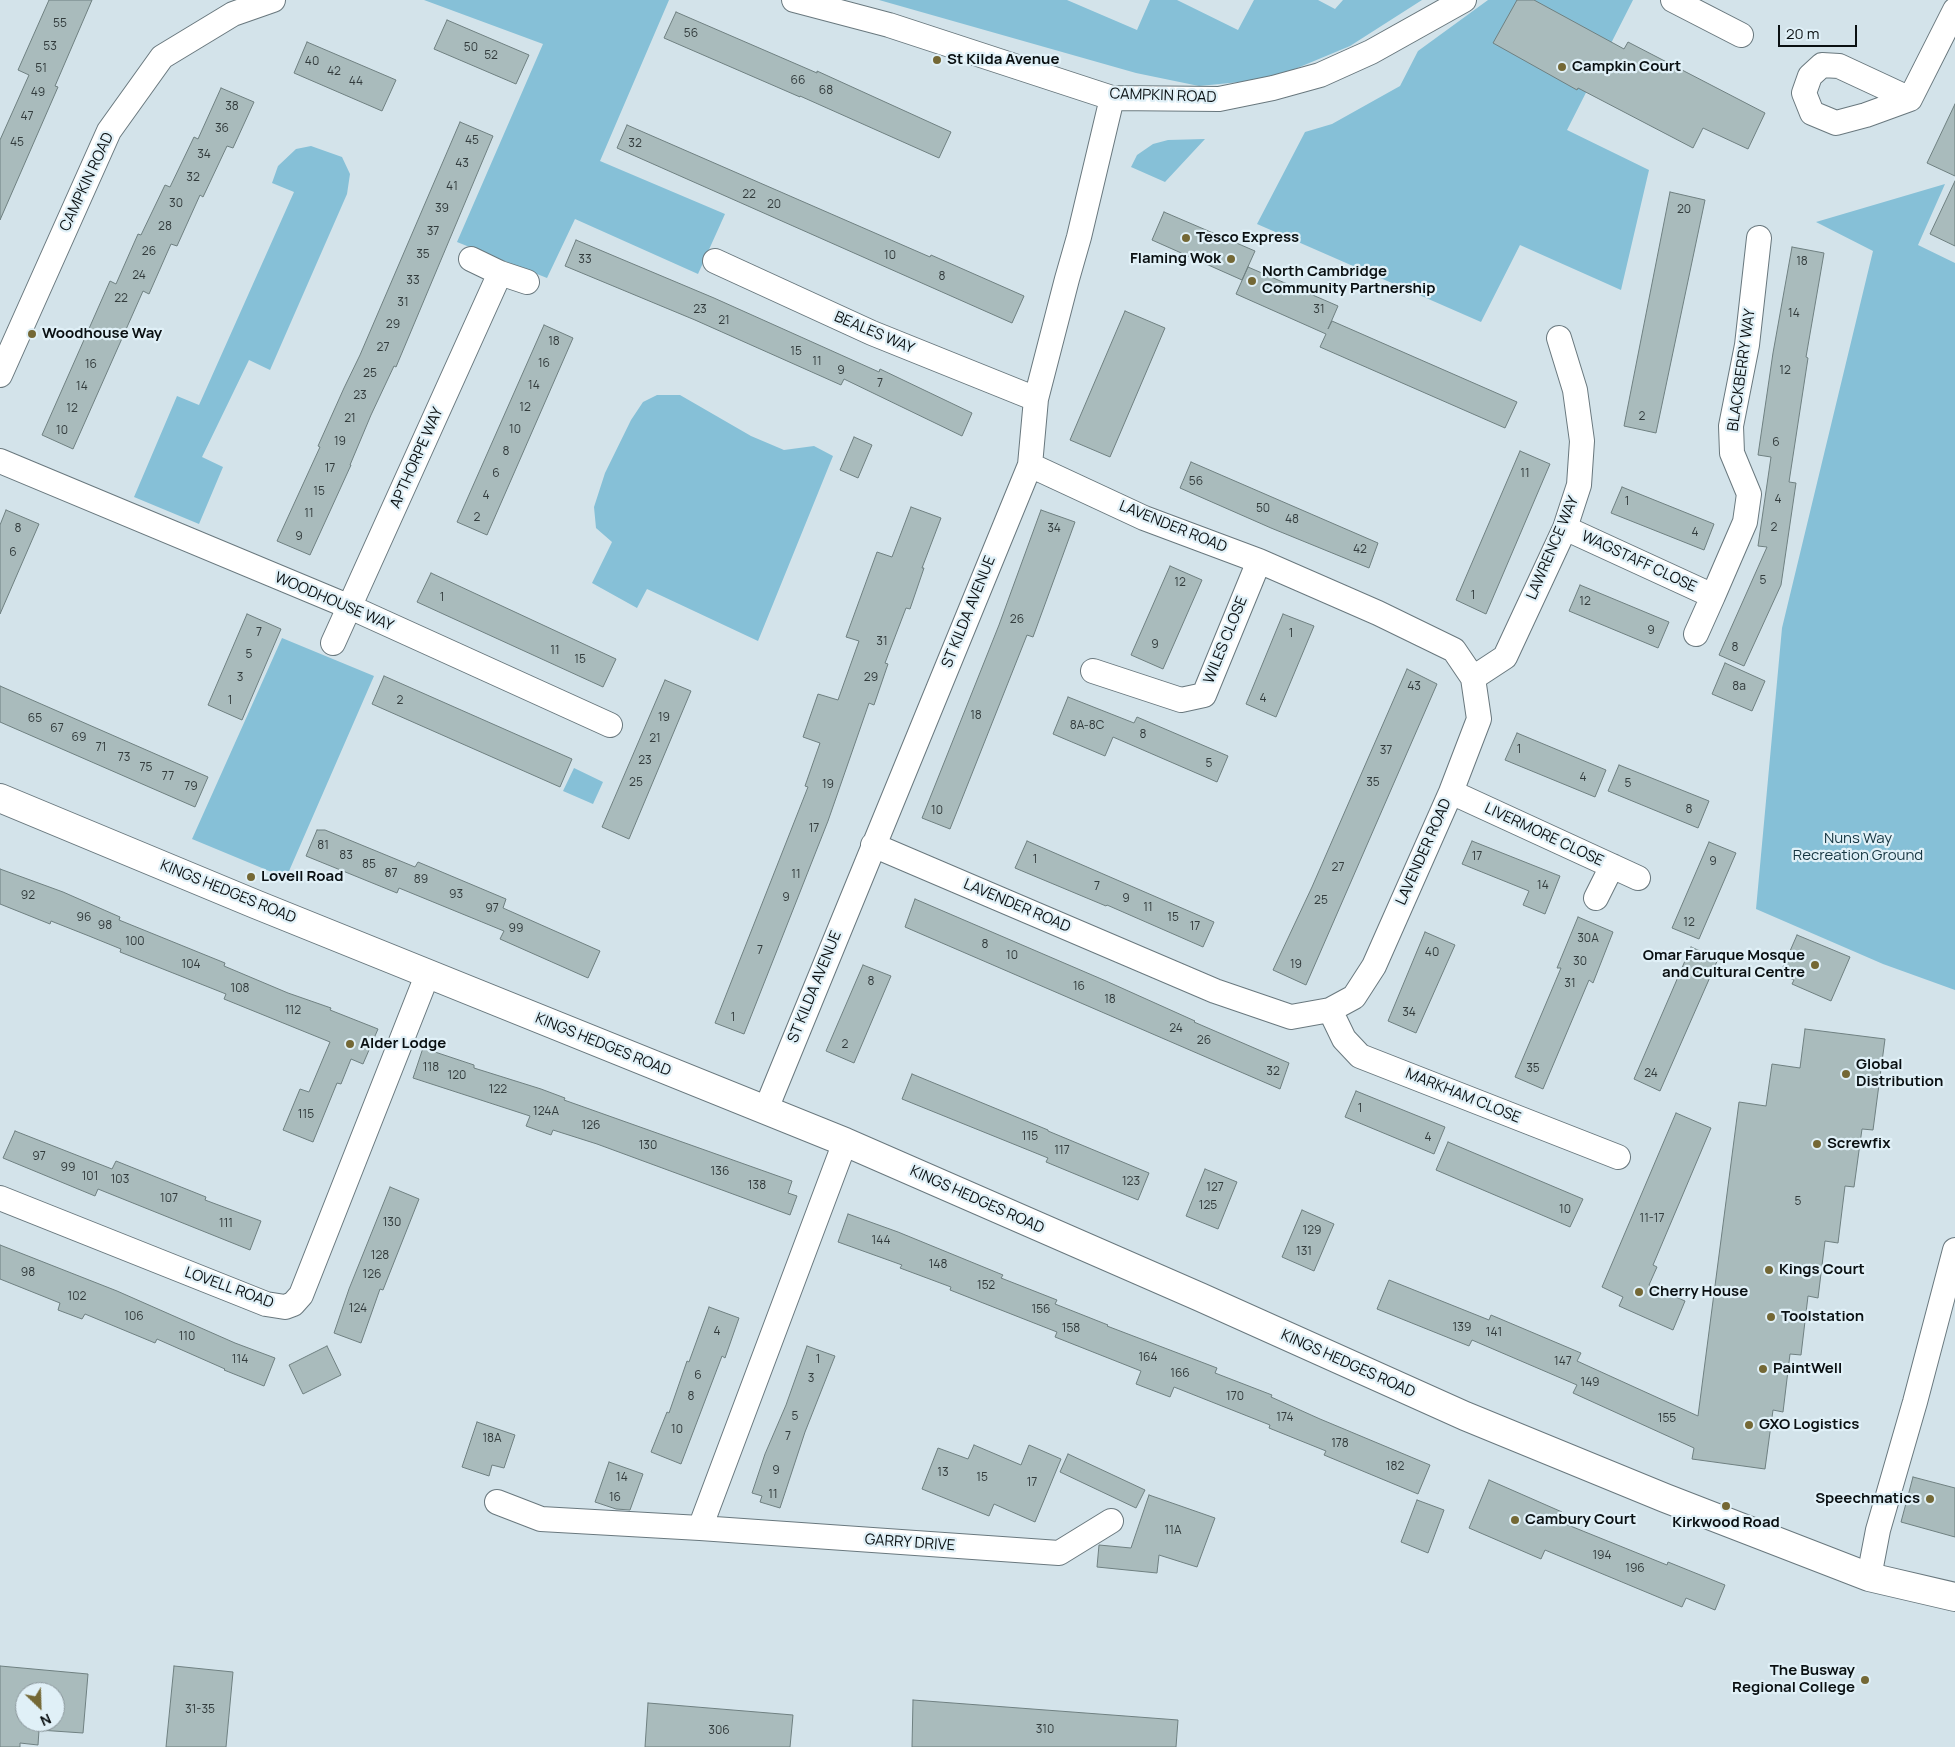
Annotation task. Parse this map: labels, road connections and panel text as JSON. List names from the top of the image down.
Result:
{
  "streets": {
    "street": [
      "CAMPKIN ROAD",
      "BEALES WAY",
      "BLACKBERRY WAY",
      "APTHORPE WAY",
      "LAVENDER ROAD",
      "LAWRENCE WAY",
      "WAGSTAFF CLOSE",
      "WOODHOUSE WAY",
      "ST KILDA AVENUE",
      "WILES CLOSE",
      "LIVERMORE CLOSE",
      "KINGS HEDGES ROAD",
      "MARKHAM CLOSE",
      "LOVELL ROAD",
      "GARRY DRIVE"
    ]
  },
  "crossings": [
    ["CAMPKIN ROAD", "ST KILDA AVENUE"],
    ["BEALES WAY", "ST KILDA AVENUE"],
    ["BLACKBERRY WAY", "WAGSTAFF CLOSE"],
    ["APTHORPE WAY", "WOODHOUSE WAY"],
    ["LAVENDER ROAD", "LAWRENCE WAY"],
    ["LAVENDER ROAD", "ST KILDA AVENUE"],
    ["LAVENDER ROAD", "WILES CLOSE"],
    ["LAVENDER ROAD", "LIVERMORE CLOSE"],
    ["LAVENDER ROAD", "MARKHAM CLOSE"],
    ["LAWRENCE WAY", "WAGSTAFF CLOSE"],
    ["ST KILDA AVENUE", "KINGS HEDGES ROAD"],
    ["KINGS HEDGES ROAD", "LOVELL ROAD"]
  ],
  "parks": ["Nuns Way Recreation Ground"],
  "places": [
    "St Kilda Avenue",
    "Campkin Court",
    "Tesco Express",
    "Flaming Wok",
    "North Cambridge Community Partnership",
    "Woodhouse Way",
    "Lovell Road",
    "Omar Faruque Mosque and Cultural Centre",
    "Alder Lodge",
    "Global Distribution",
    "Screwfix",
    "Kings Court",
    "Cherry House",
    "Toolstation",
    "PaintWell",
    "GXO Logistics",
    "Speechmatics",
    "Kirkwood Road",
    "Cambury Court",
    "The Busway Regional College"
  ],
  "house_numbers": [
    "55",
    "56",
    "53",
    "50",
    "52",
    "40",
    "51",
    "42",
    "66",
    "44",
    "68",
    "49",
    "38",
    "47",
    "36",
    "45",
    "45",
    "32",
    "34",
    "43",
    "32",
    "41",
    "22",
    "30",
    "20",
    "39",
    "20",
    "28",
    "37",
    "26",
    "35",
    "10",
    "33",
    "18",
    "24",
    "8",
    "33",
    "22",
    "31",
    "23",
    "31",
    "14",
    "21",
    "29",
    "18",
    "27",
    "15",
    "11",
    "16",
    "16",
    "9",
    "12",
    "25",
    "7",
    "14",
    "14",
    "23",
    "12",
    "12",
    "2",
    "21",
    "10",
    "10",
    "19",
    "6",
    "8",
    "17",
    "6",
    "11",
    "56",
    "15",
    "4",
    "4",
    "1",
    "50",
    "11",
    "2",
    "48",
    "2",
    "8",
    "34",
    "4",
    "9",
    "42",
    "6",
    "5",
    "12",
    "1",
    "1",
    "12",
    "26",
    "9",
    "7",
    "1",
    "31",
    "9",
    "8",
    "11",
    "5",
    "15",
    "3",
    "29",
    "43",
    "8a",
    "4",
    "1",
    "2",
    "18",
    "19",
    "65",
    "8A-8C",
    "67",
    "8",
    "69",
    "21",
    "71",
    "1",
    "37",
    "73",
    "23",
    "5",
    "75",
    "77",
    "4",
    "25",
    "35",
    "5",
    "19",
    "79",
    "8",
    "10",
    "17",
    "81",
    "83",
    "17",
    "1",
    "9",
    "85",
    "27",
    "87",
    "11",
    "89",
    "14",
    "7",
    "93",
    "92",
    "9",
    "9",
    "25",
    "11",
    "97",
    "96",
    "15",
    "12",
    "98",
    "17",
    "99",
    "30A",
    "100",
    "8",
    "7",
    "40",
    "10",
    "30",
    "104",
    "19",
    "8",
    "31",
    "16",
    "108",
    "18",
    "112",
    "34",
    "1",
    "24",
    "26",
    "2",
    "118",
    "35",
    "32",
    "24",
    "120",
    "122",
    "1",
    "124A",
    "115",
    "126",
    "115",
    "4",
    "130",
    "117",
    "97",
    "99",
    "136",
    "101",
    "103",
    "123",
    "138",
    "127",
    "107",
    "5",
    "125",
    "10",
    "11-17",
    "130",
    "111",
    "129",
    "144",
    "131",
    "128",
    "148",
    "98",
    "126",
    "152",
    "102",
    "124",
    "156",
    "106",
    "139",
    "158",
    "4",
    "141",
    "110",
    "164",
    "114",
    "1",
    "147",
    "166",
    "6",
    "3",
    "149",
    "8",
    "170",
    "5",
    "174",
    "155",
    "10",
    "7",
    "18A",
    "178",
    "182",
    "9",
    "13",
    "14",
    "15",
    "17",
    "11",
    "16",
    "11A",
    "194",
    "196",
    "31-35",
    "310",
    "306"
  ],
  "scale_bar": "20 m",
  "north": "bottom right"
}
